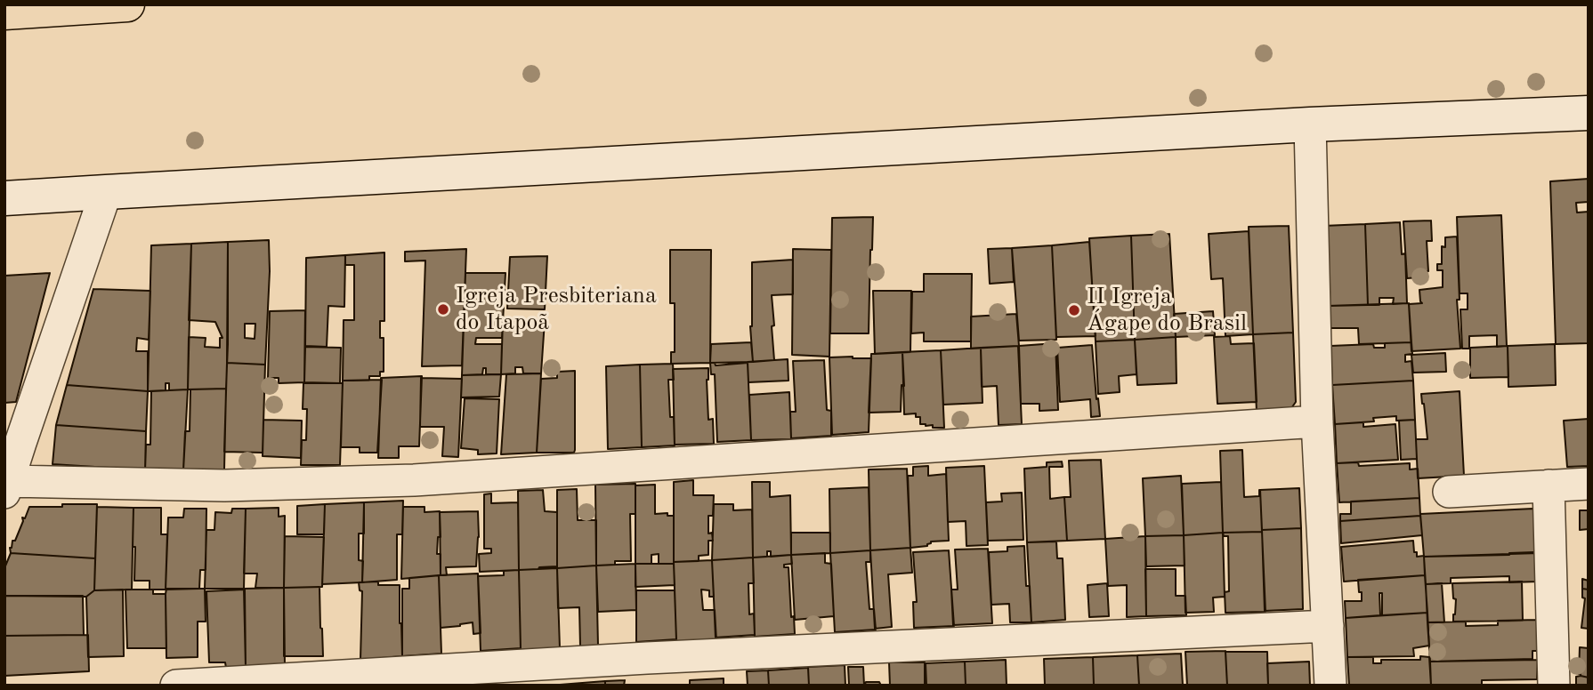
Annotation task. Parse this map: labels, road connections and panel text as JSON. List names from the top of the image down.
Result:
{
  "places": ["Igreja Presbiteriana do Itapoã", "II Igreja Ágape do Brasil"]
}
